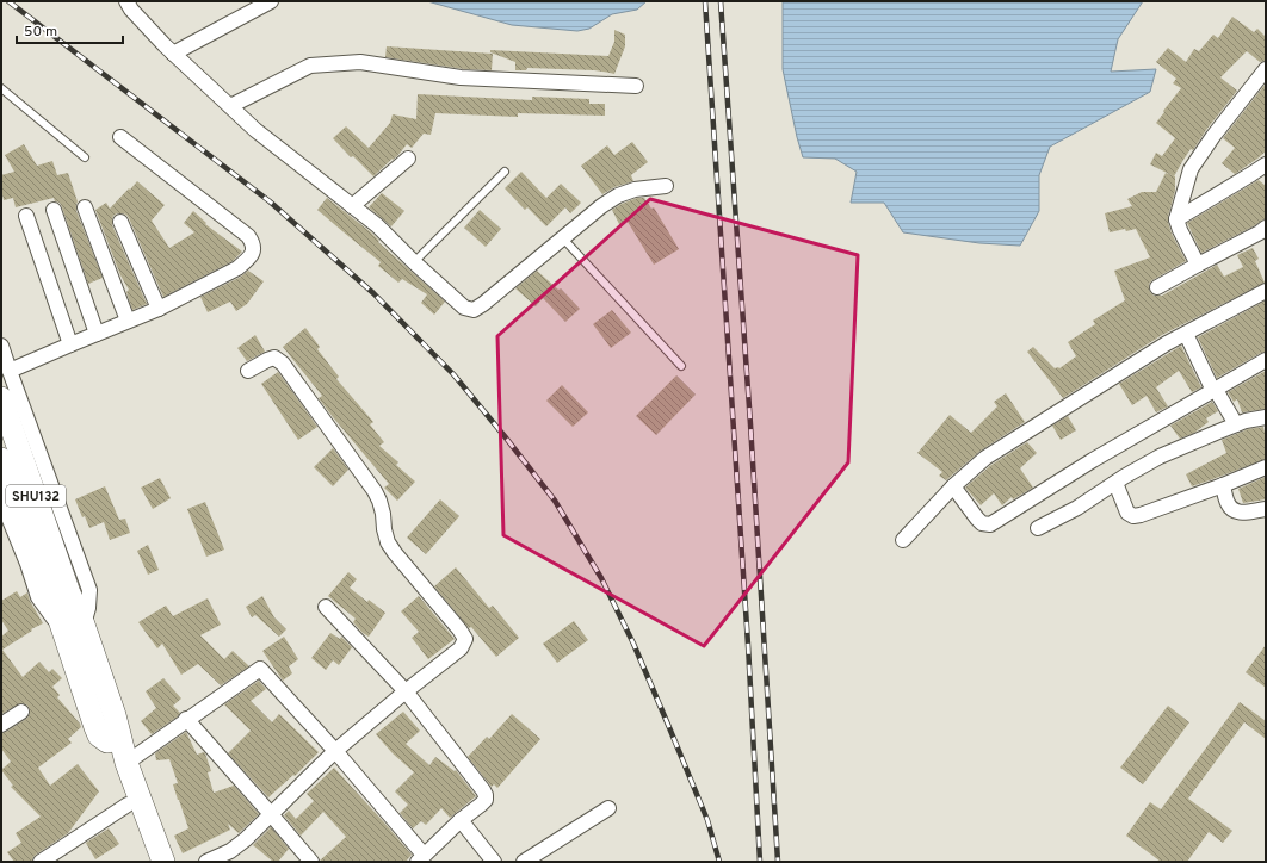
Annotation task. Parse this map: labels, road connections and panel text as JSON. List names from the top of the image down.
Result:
{
  "streets": {
    "main road": ["SHU132"]
  },
  "scale_bar": "50 m"
}
